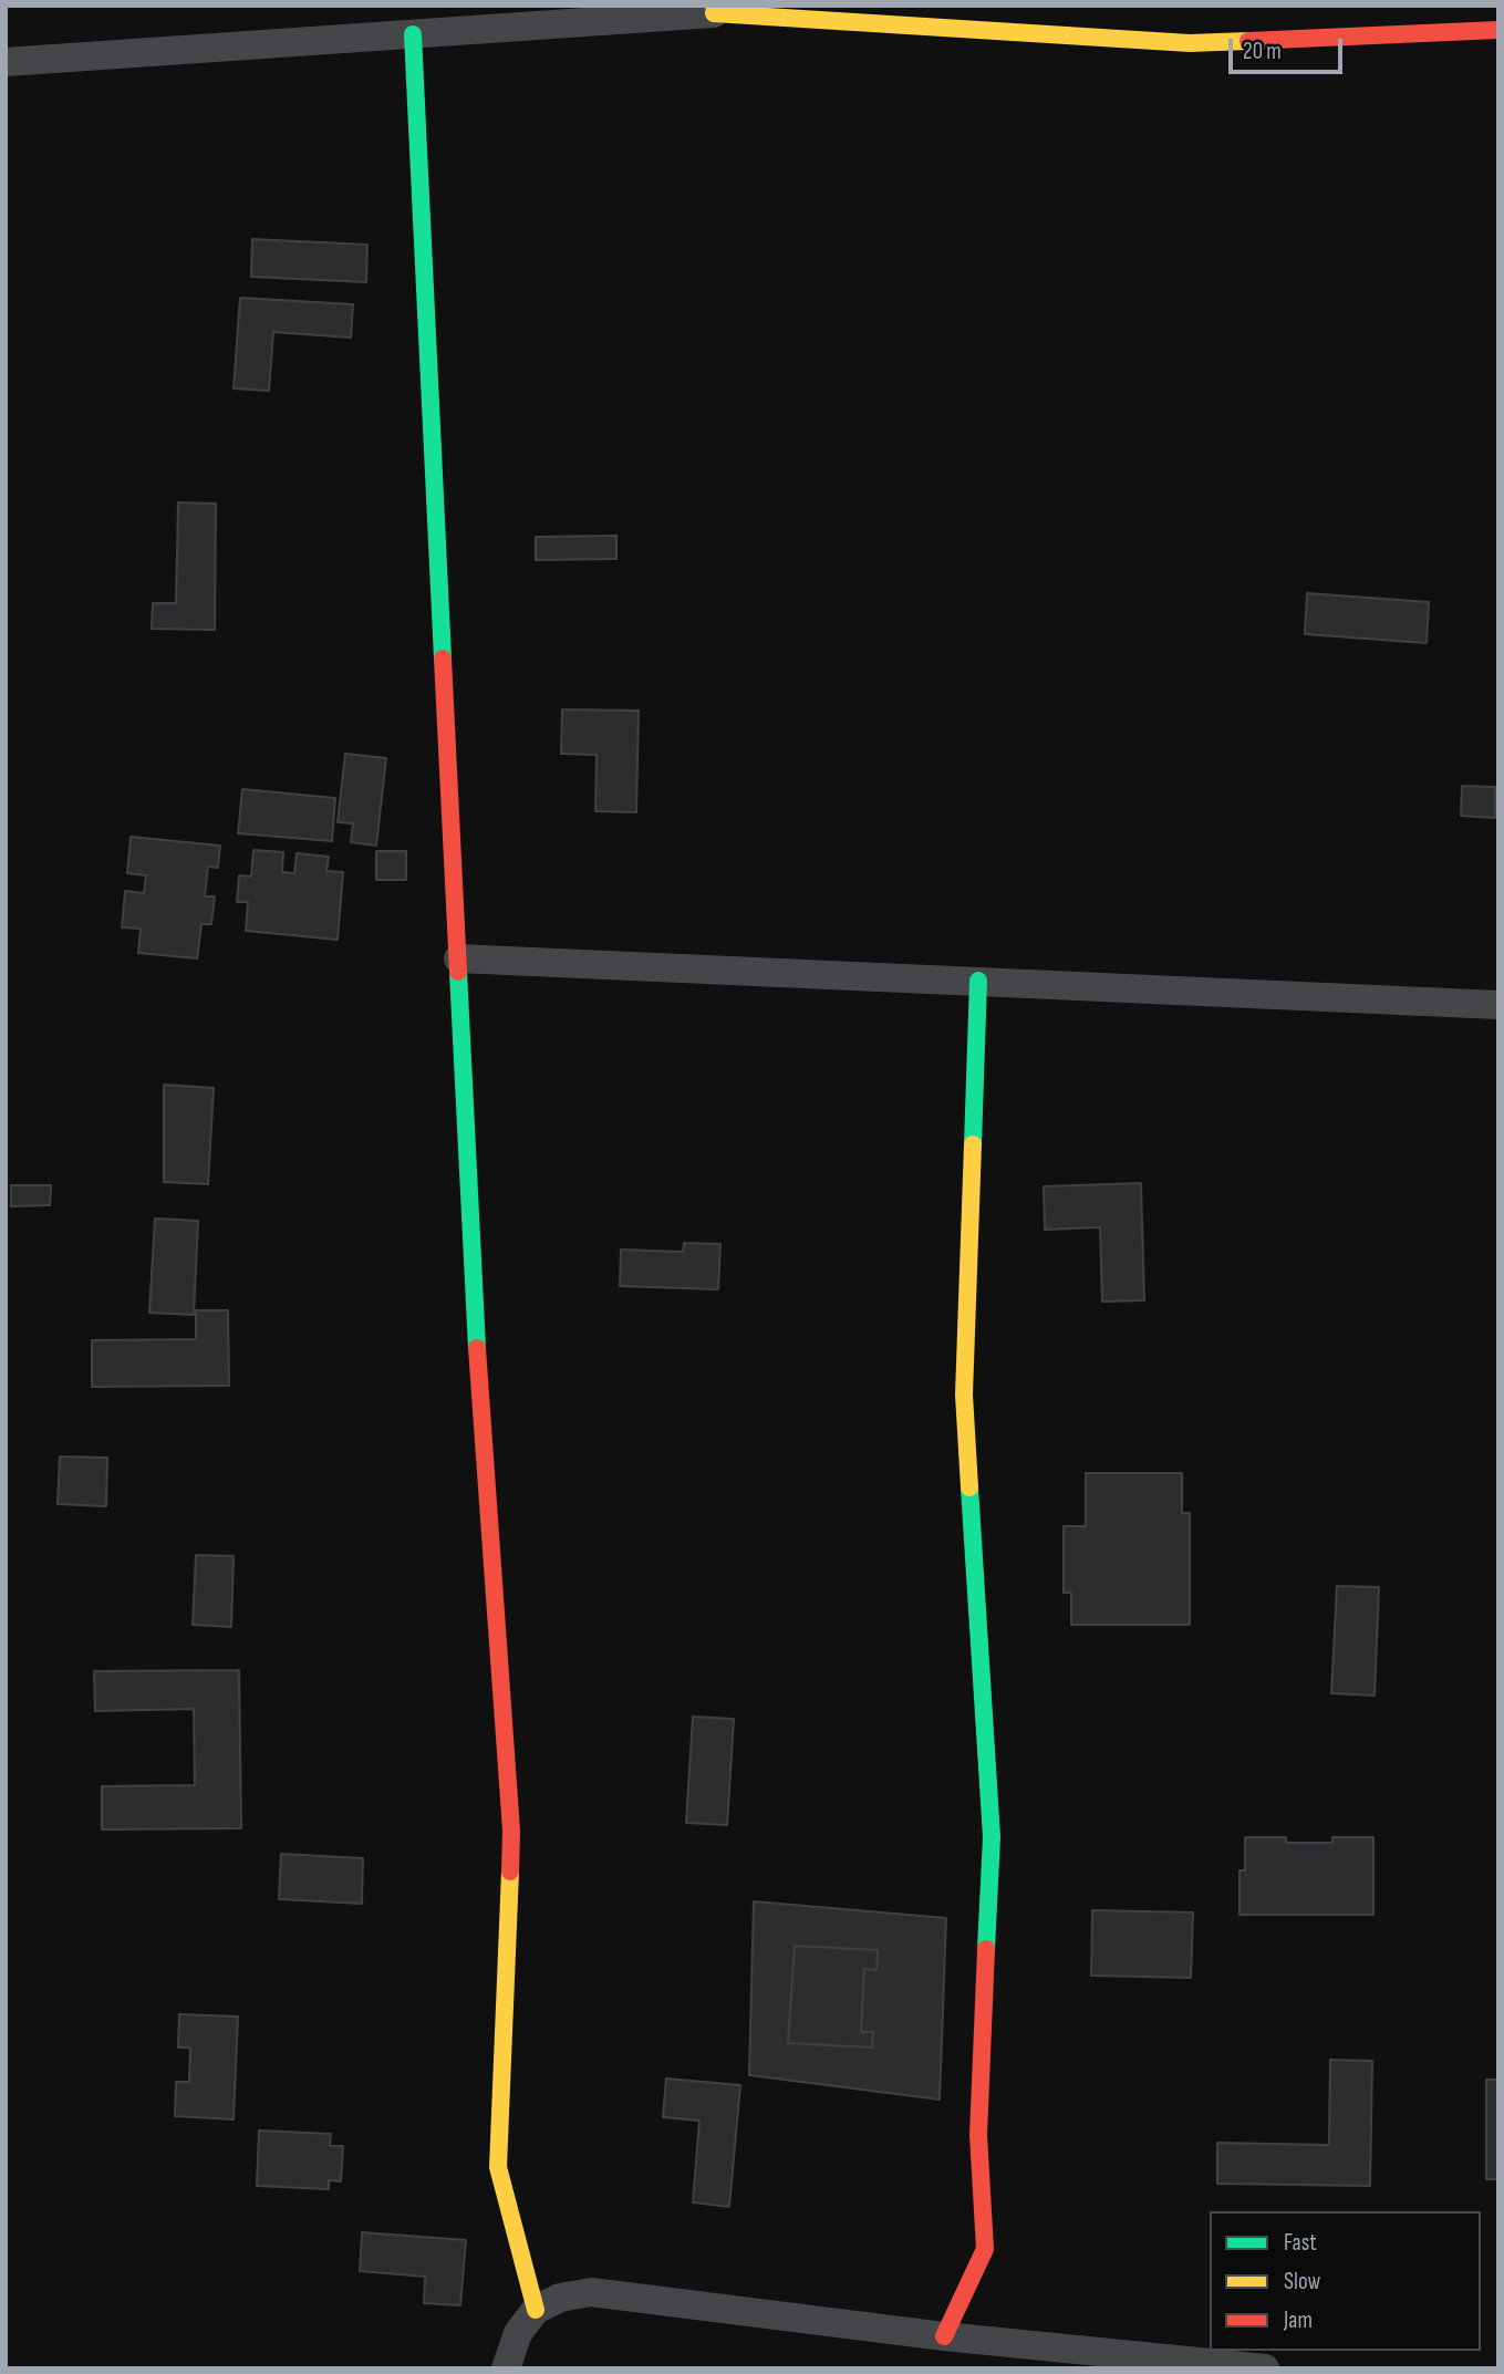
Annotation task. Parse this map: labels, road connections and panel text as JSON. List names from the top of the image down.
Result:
{
  "legend": ["Fast", "Slow", "Jam"],
  "scale_bar": "20 m"
}
